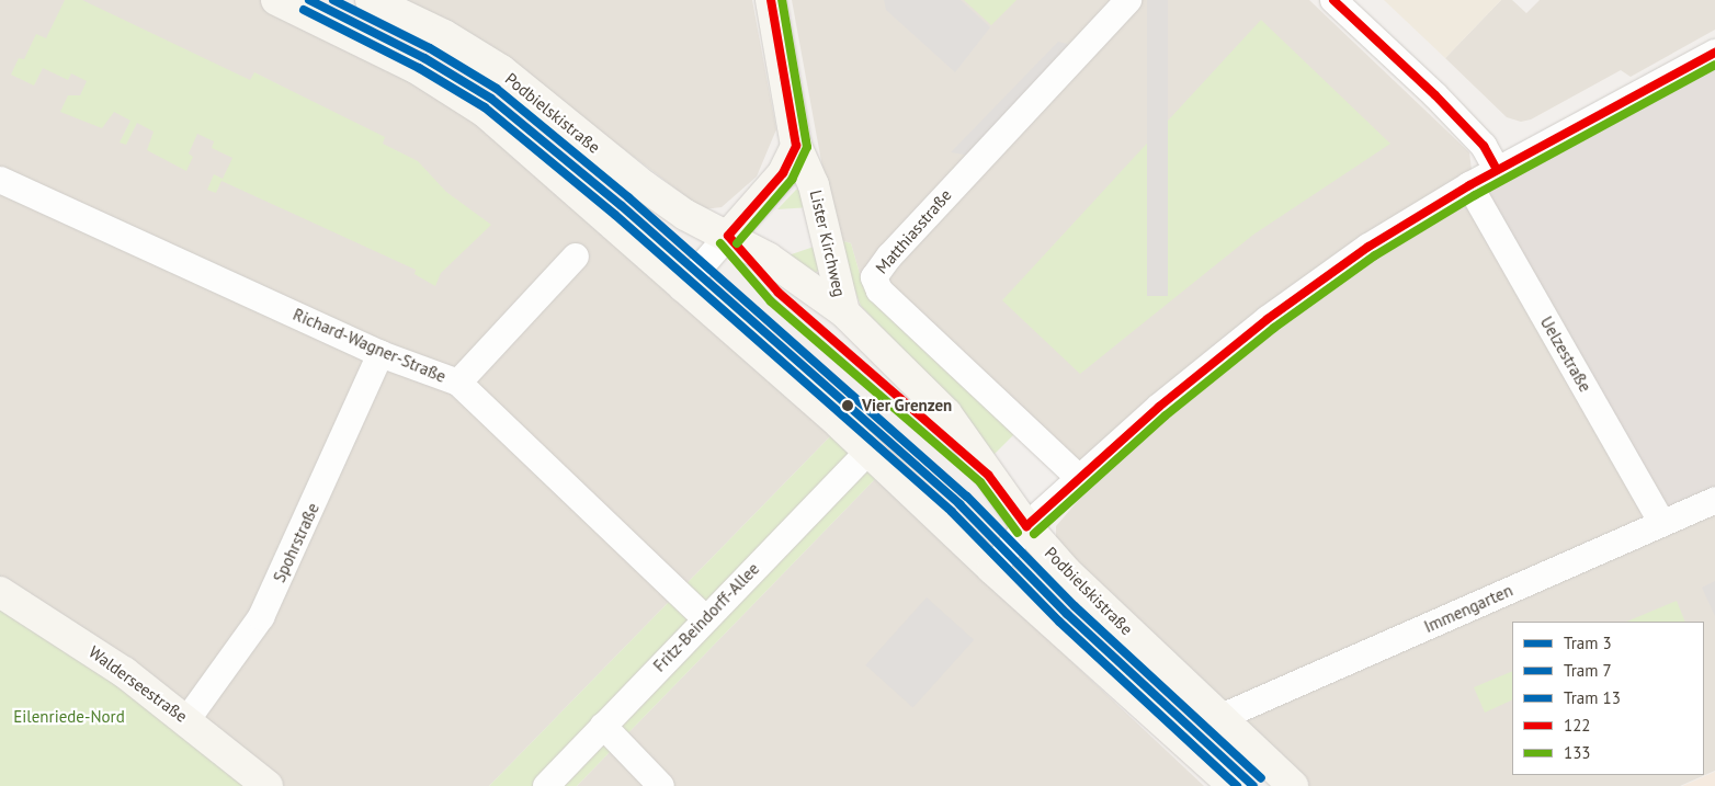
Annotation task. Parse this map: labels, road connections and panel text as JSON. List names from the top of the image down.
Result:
{
  "streets": {
    "main road": ["Podbielskistraße", "Lister Kirchweg", "Walderseestraße"],
    "street": [
      "Matthiasstraße",
      "Richard-Wagner-Straße",
      "Uelzestraße",
      "Spohrstraße",
      "Immengarten",
      "Fritz-Beindorff-Allee"
    ]
  },
  "crossings": [
    ["Podbielskistraße", "Lister Kirchweg"],
    ["Podbielskistraße", "Immengarten"],
    ["Richard-Wagner-Straße", "Spohrstraße"],
    ["Richard-Wagner-Straße", "Fritz-Beindorff-Allee"],
    ["Uelzestraße", "Immengarten"],
    ["Spohrstraße", "Walderseestraße"]
  ],
  "parks": ["Eilenriede-Nord"],
  "places": ["Vier Grenzen"],
  "lines": [
    "tram line 3",
    "tram line 13",
    "transit line 122",
    "transit line 133",
    "tram line 7"
  ],
  "legend": [
    "Tram 3",
    "Tram 7",
    "Tram 13",
    "122",
    "133"
  ]
}
